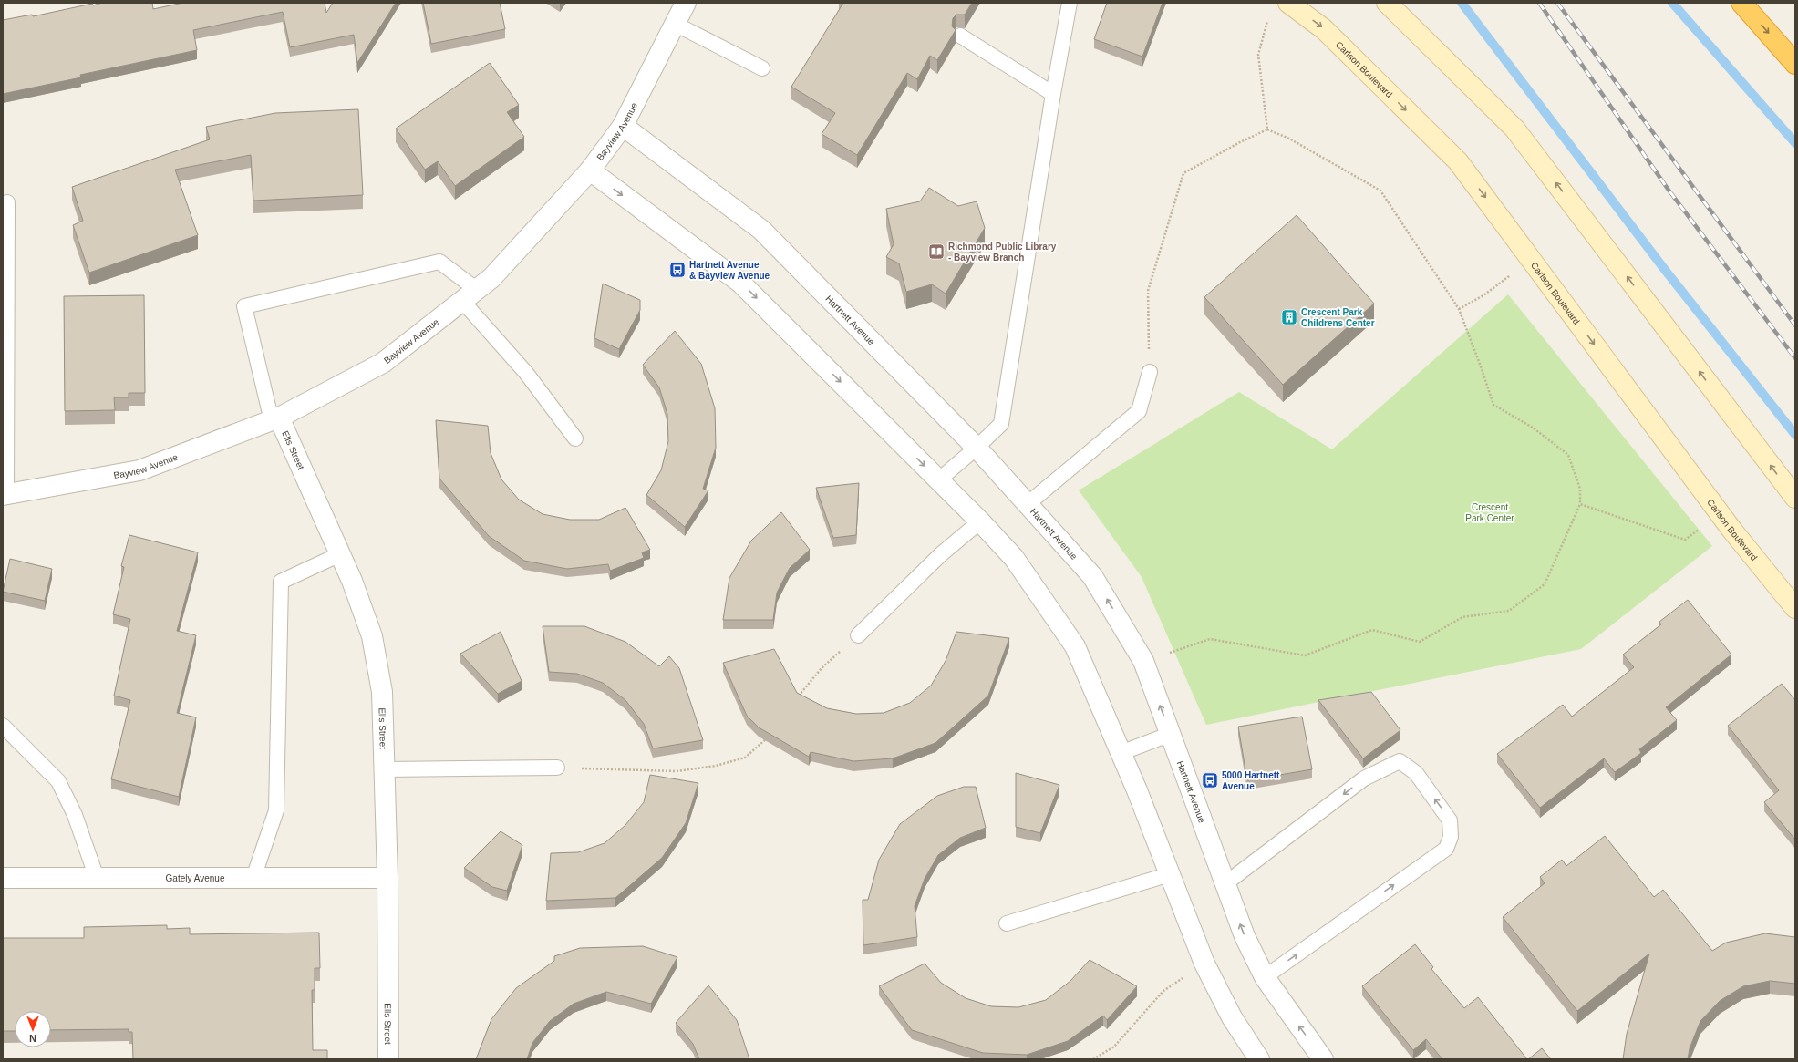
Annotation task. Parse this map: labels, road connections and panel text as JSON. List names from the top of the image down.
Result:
{
  "streets": {
    "main road": ["Carlson Boulevard"],
    "street": [
      "Bayview Avenue",
      "Hartnett Avenue",
      "Ells Street",
      "Gately Avenue"
    ]
  },
  "crossings": [
    ["Bayview Avenue", "Hartnett Avenue"],
    ["Bayview Avenue", "Ells Street"],
    ["Ells Street", "Gately Avenue"]
  ],
  "parks": ["Crescent Park Center"],
  "places": {
    "library": ["Richmond Public Library - Bayview Branch"],
    "bus stop": ["Hartnett Avenue & Bayview Avenue", "5000 Hartnett Avenue"],
    "building": ["Crescent Park Childrens Center"]
  },
  "north": "bottom"
}
